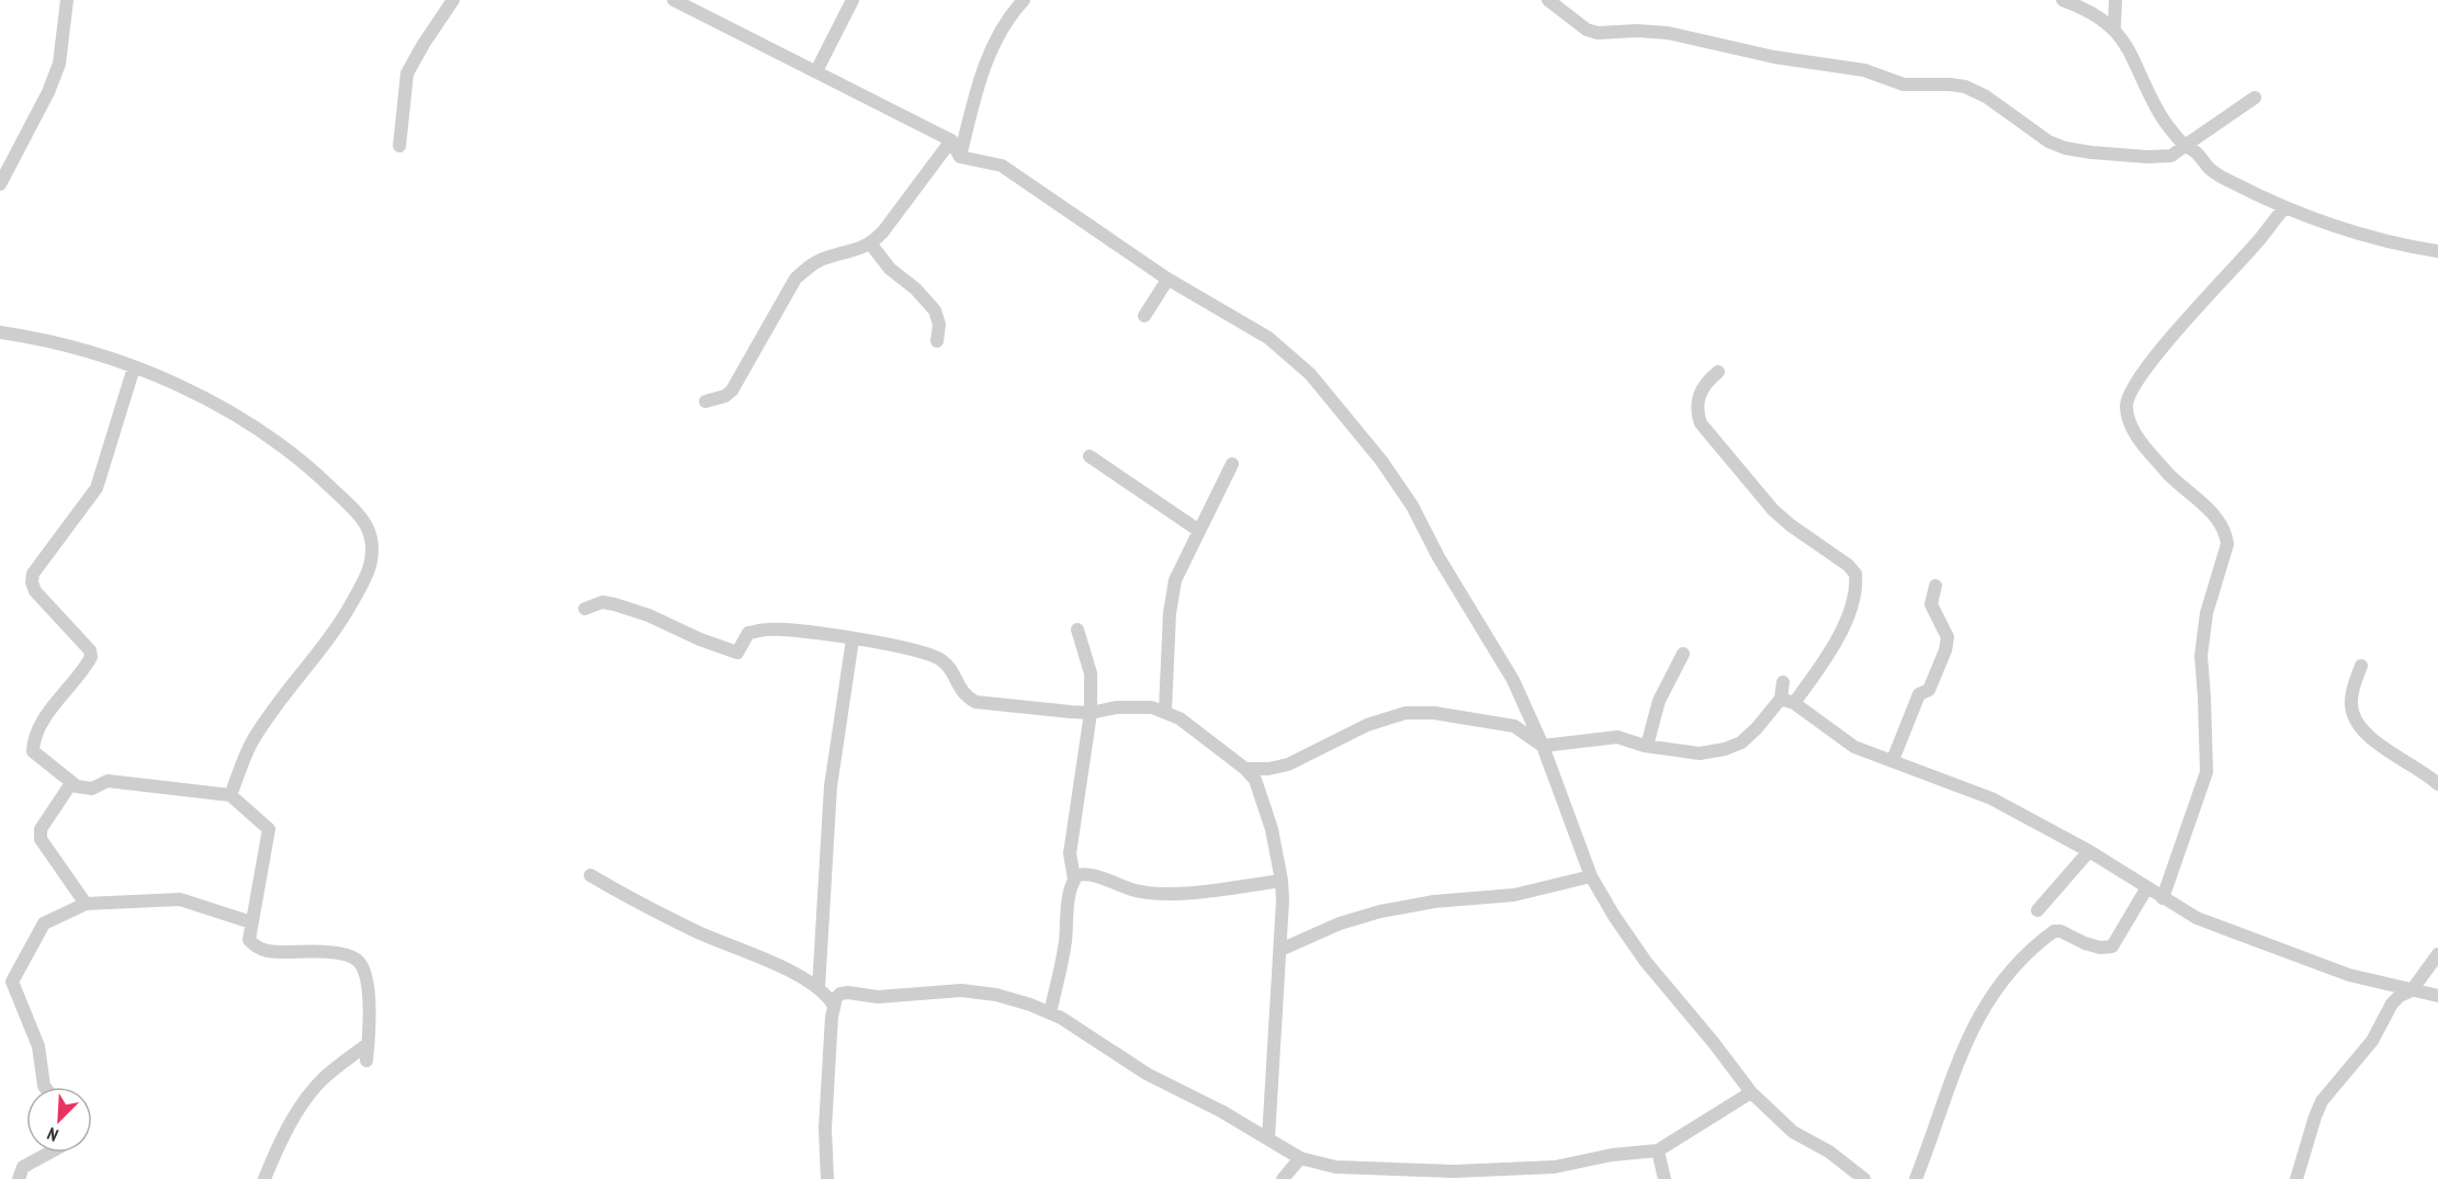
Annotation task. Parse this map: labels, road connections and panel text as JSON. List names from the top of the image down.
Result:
{
  "north": "bottom left"
}
